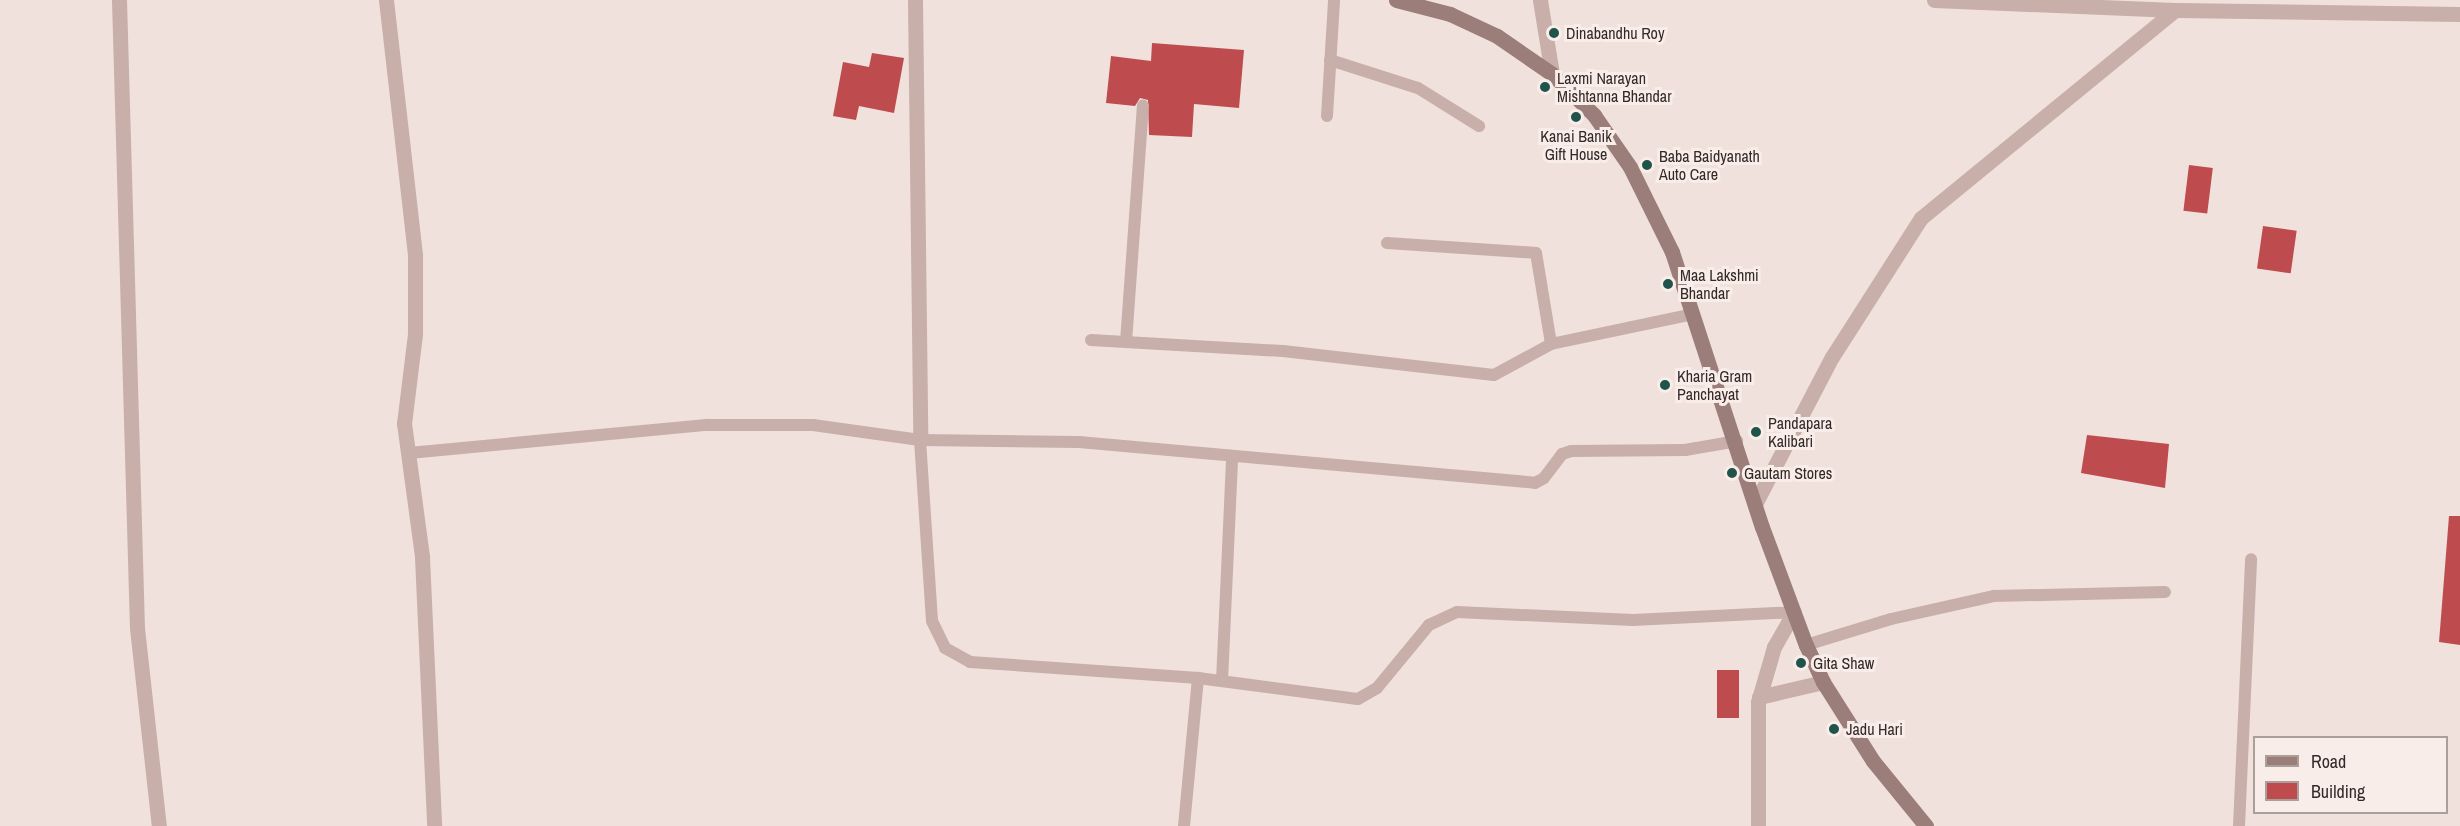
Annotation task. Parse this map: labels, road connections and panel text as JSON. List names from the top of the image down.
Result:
{
  "places": [
    "Dinabandhu Roy",
    "Laxmi Narayan Mishtanna Bhandar",
    "Kanai Banik Gift House",
    "Baba Baidyanath Auto Care",
    "Maa Lakshmi Bhandar",
    "Kharia Gram Panchayat",
    "Pandapara Kalibari",
    "Gautam Stores",
    "Gita Shaw",
    "Jadu Hari"
  ],
  "legend": ["Road", "Building"]
}
